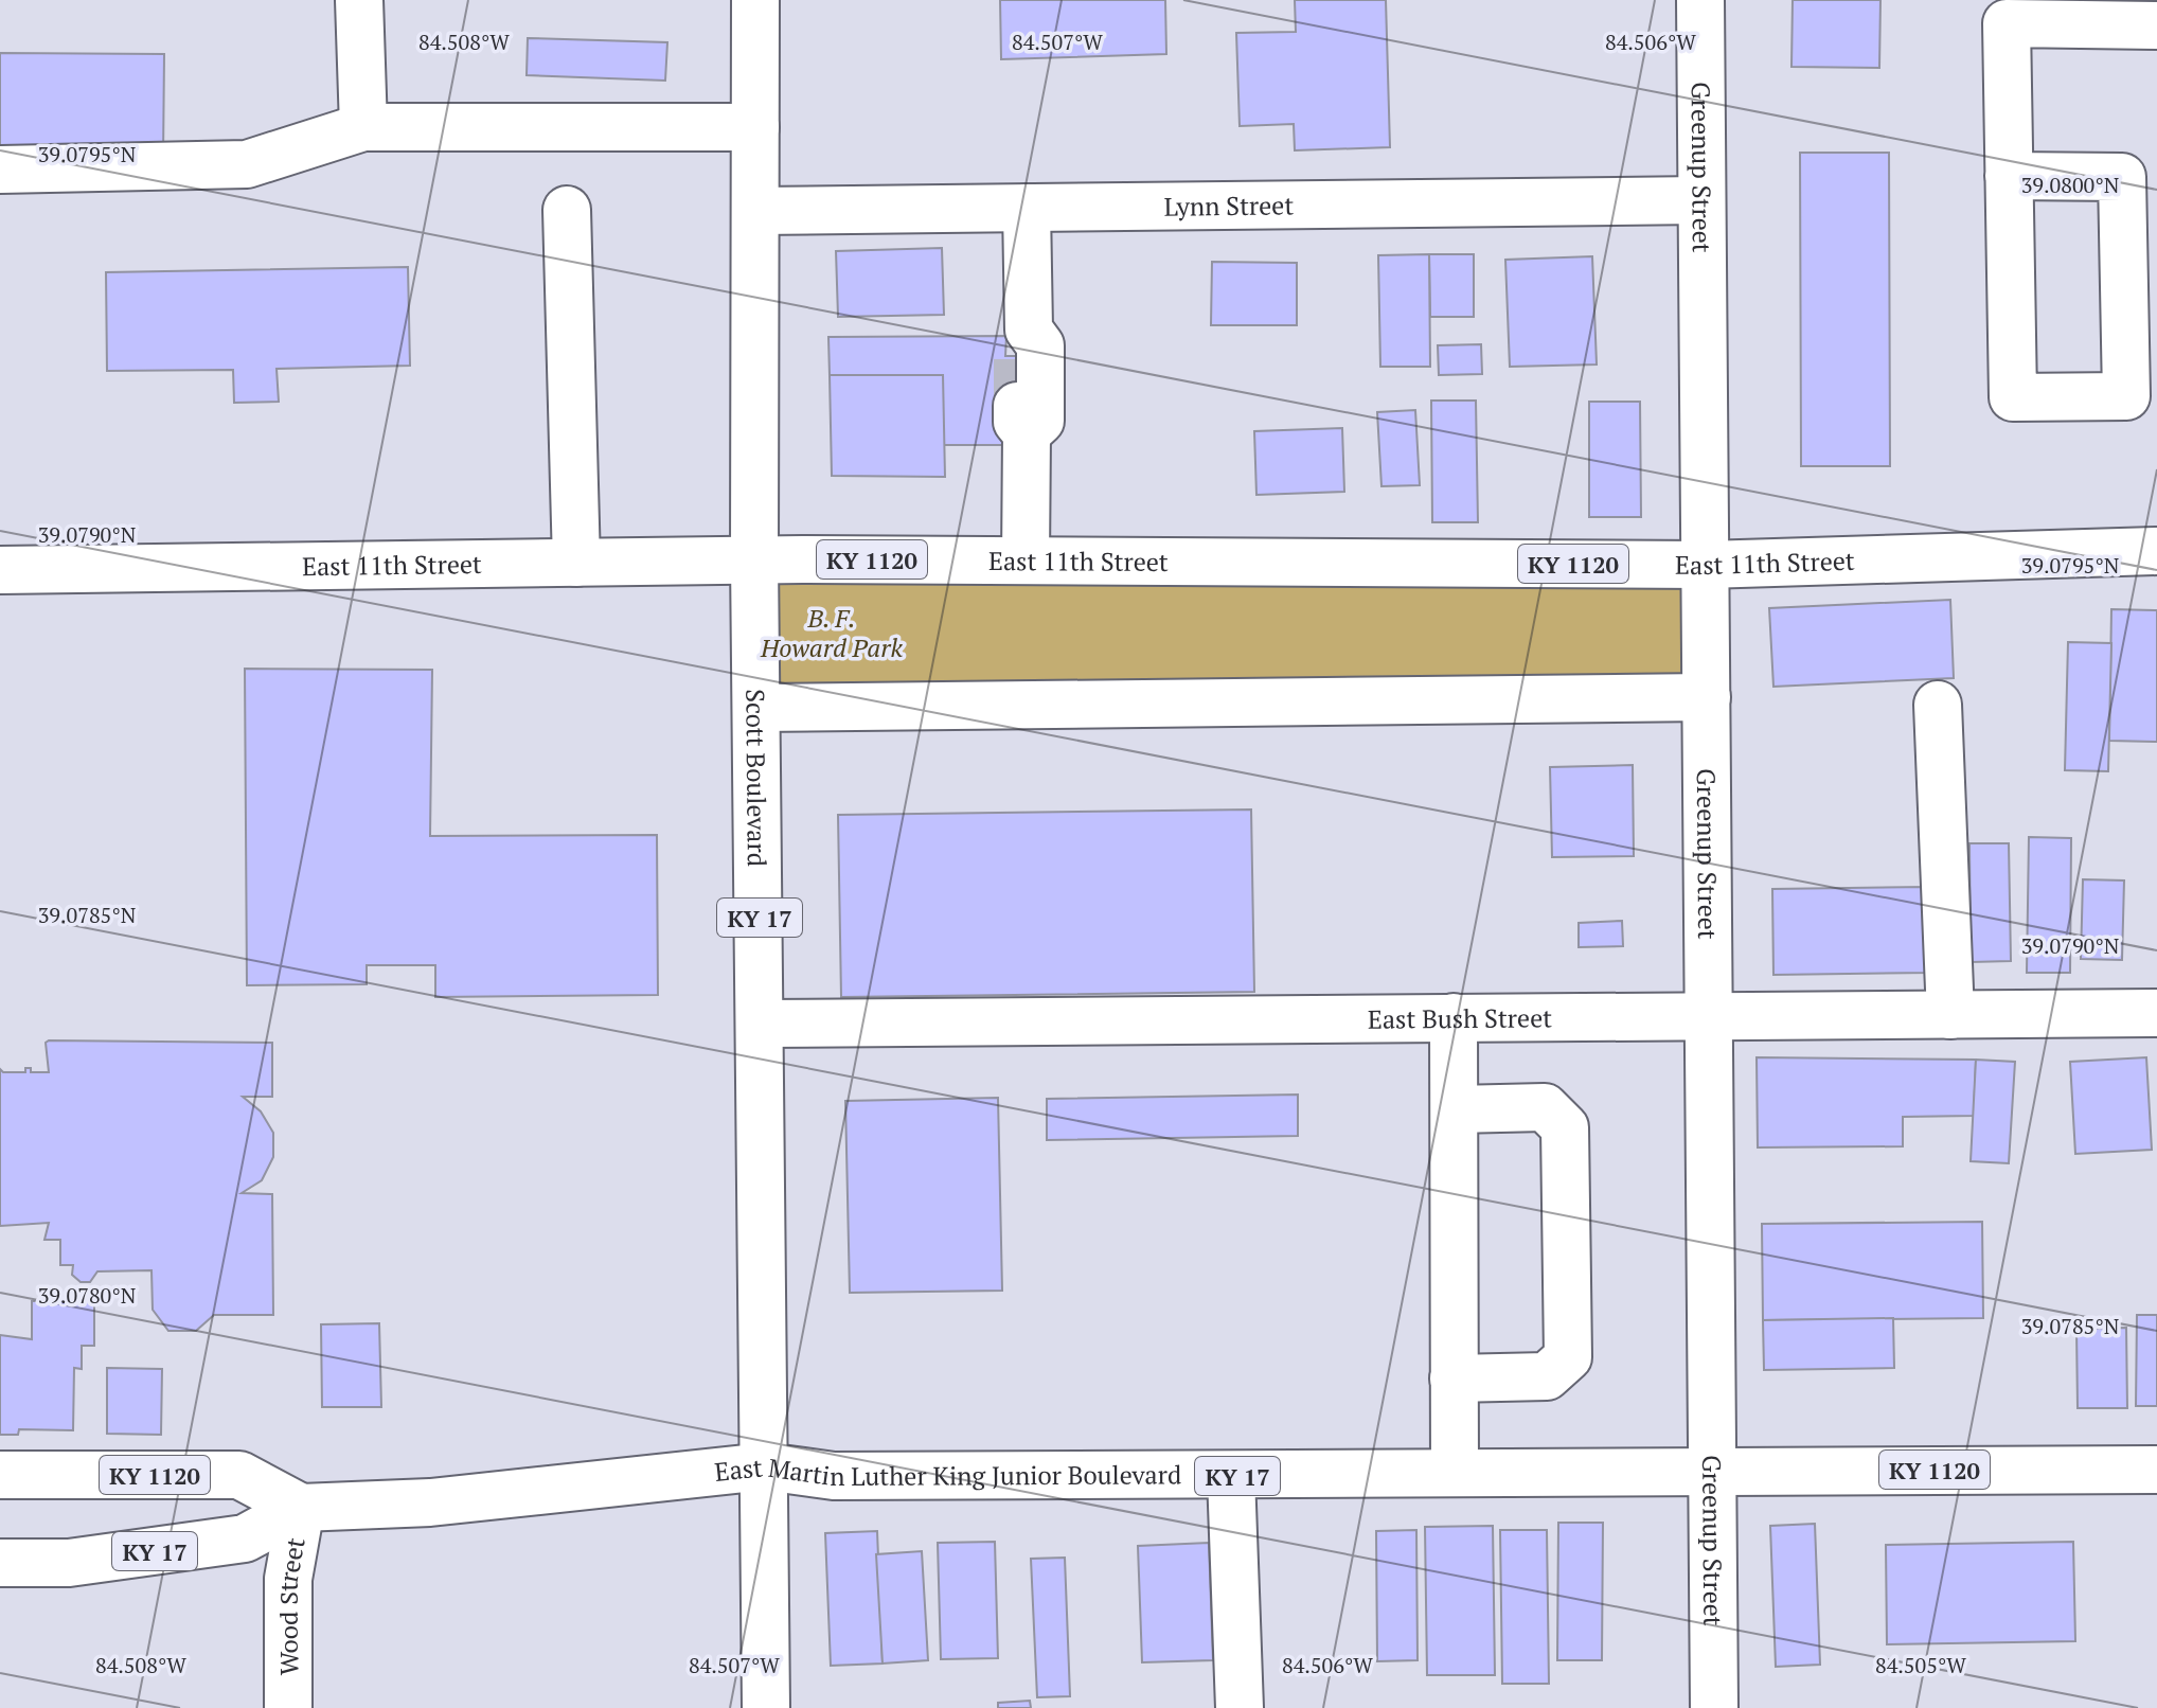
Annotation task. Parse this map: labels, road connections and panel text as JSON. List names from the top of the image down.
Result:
{
  "streets": {
    "main road": [
      "Greenup Street",
      "Lynn Street",
      "KY 1120",
      "East 11th Street",
      "Scott Boulevard",
      "KY 17",
      "East Bush Street",
      "East Martin Luther King Junior Boulevard",
      "Wood Street"
    ]
  },
  "crossings": [
    ["Greenup Street", "Lynn Street"],
    ["Greenup Street", "East 11th Street"],
    ["Greenup Street", "East Bush Street"],
    ["Greenup Street", "East Martin Luther King Junior Boulevard"],
    ["Lynn Street", "Scott Boulevard"],
    ["KY 1120", "East Martin Luther King Junior Boulevard"],
    ["KY 1120", "Wood Street"],
    ["East 11th Street", "Scott Boulevard"],
    ["Scott Boulevard", "East Bush Street"],
    ["Scott Boulevard", "East Martin Luther King Junior Boulevard"],
    ["East Martin Luther King Junior Boulevard", "Wood Street"]
  ],
  "parks": ["B. F. Howard Park"],
  "coordinates": [
    "84.508°W",
    "84.507°W",
    "84.506°W",
    "39.0795°N",
    "39.0800°N",
    "39.0790°N",
    "39.0785°N",
    "39.0780°N",
    "84.505°W"
  ]
}
